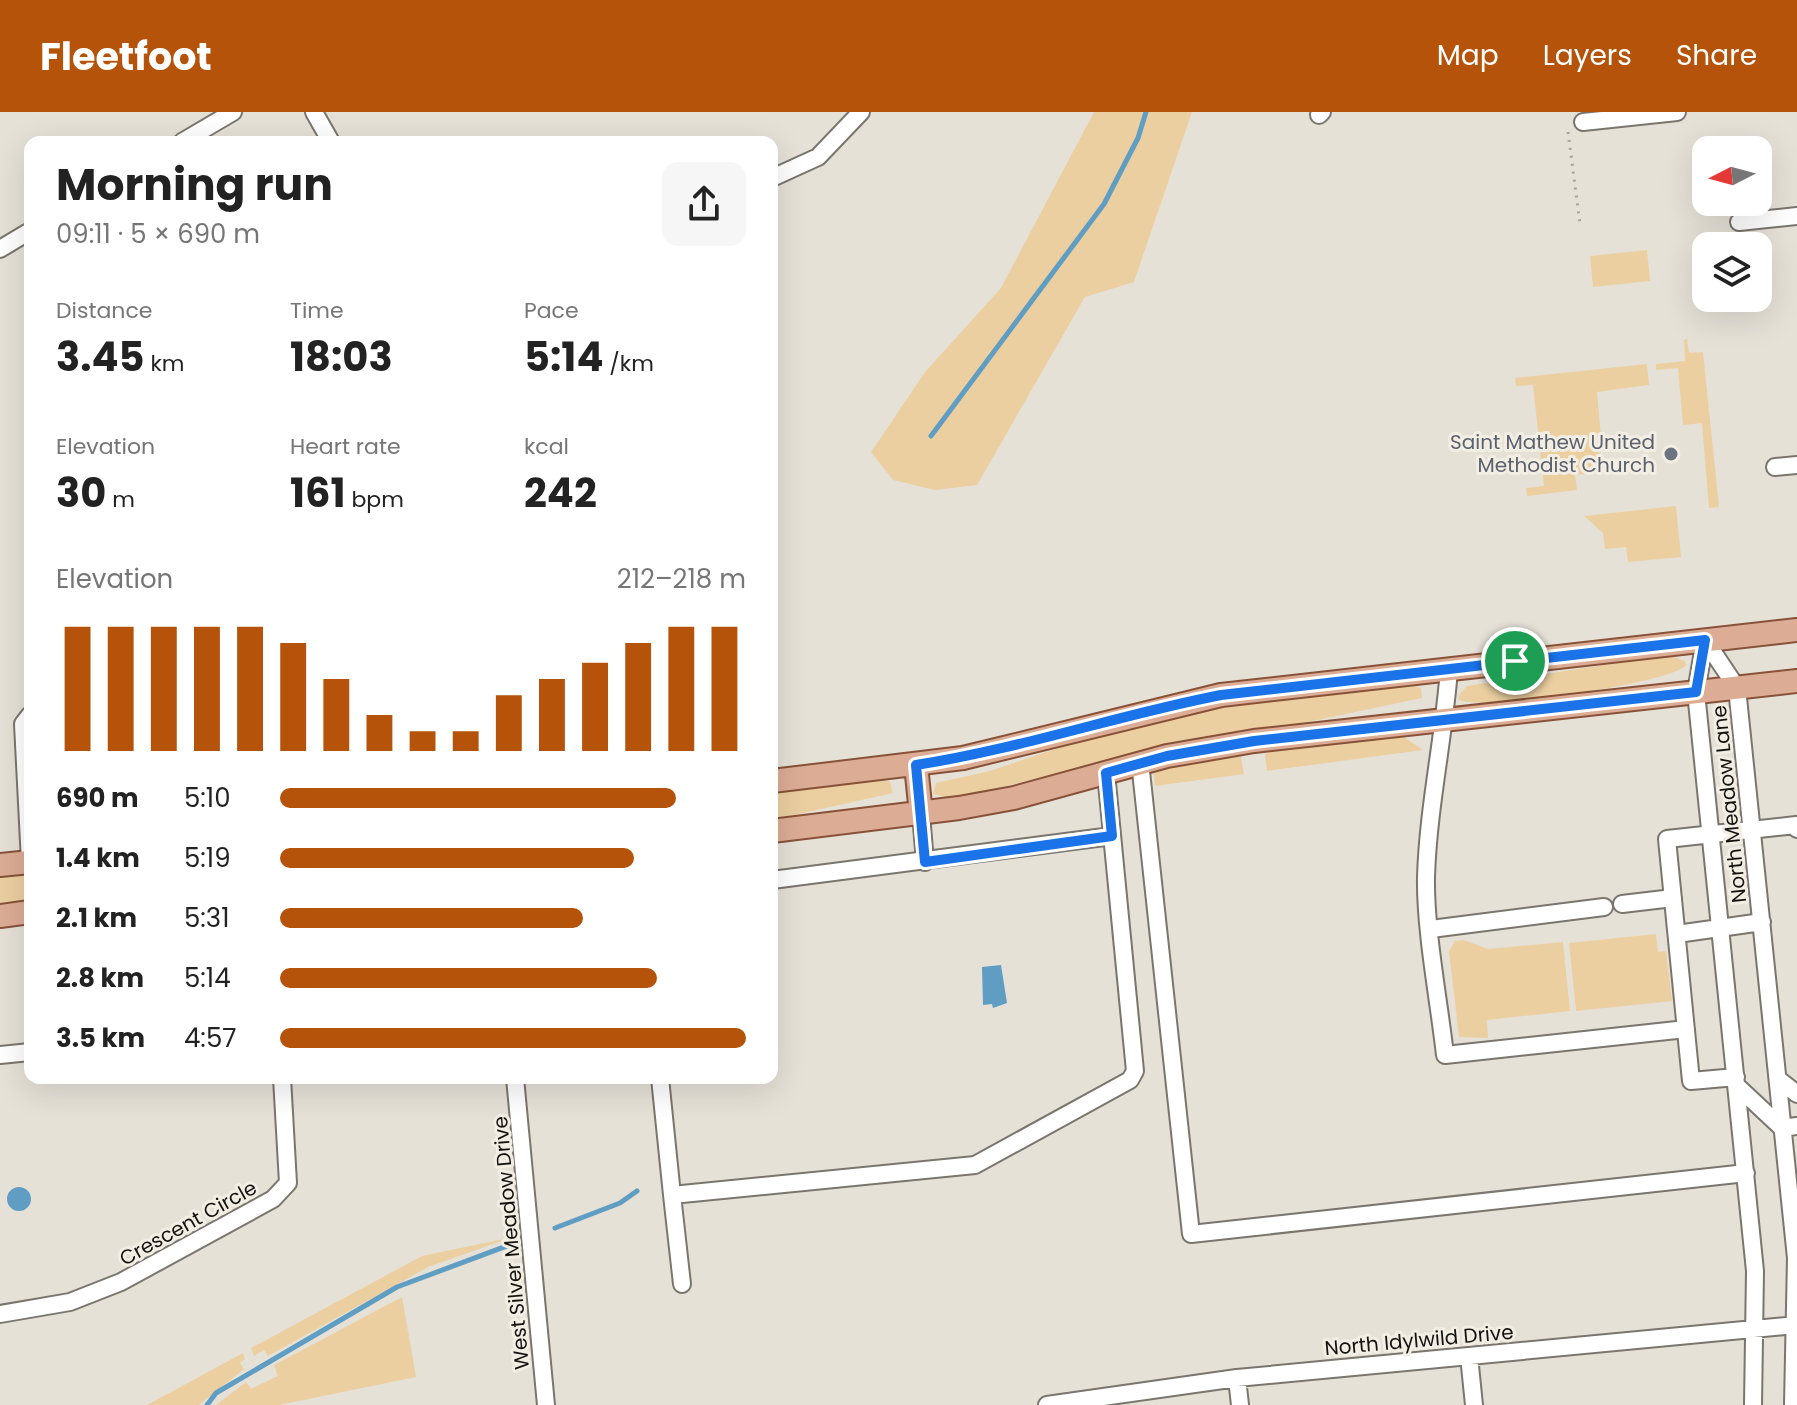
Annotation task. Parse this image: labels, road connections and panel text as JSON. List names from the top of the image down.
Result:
{
  "streets": {
    "street": [
      "North Meadow Lane",
      "Crescent Circle",
      "West Silver Meadow Drive",
      "North Idylwild Drive"
    ]
  },
  "crossings": [
    ["North Meadow Lane", "North Idylwild Drive"]
  ],
  "places": ["Saint Mathew United Methodist Church"],
  "north": "left",
  "page": {
    "header": "Fleetfoot",
    "nav": ["Map", "Layers", "Share"],
    "heading": ["Morning run", "09:11 · 5 × 690 m"],
    "stats": [
      ["Distance", "3.45 km"],
      ["Time", "18:03"],
      ["Pace", "5:14 /km"],
      ["Elevation", "30 m"],
      ["Heart rate", "161 bpm"],
      ["kcal", "242"]
    ],
    "chart": ["Elevation", "212–218 m"],
    "list": [
      {
        "name": "690 m",
        "note": "5:10"
      },
      {
        "name": "1.4 km",
        "note": "5:19"
      },
      {
        "name": "2.1 km",
        "note": "5:31"
      },
      {
        "name": "2.8 km",
        "note": "5:14"
      },
      {
        "name": "3.5 km",
        "note": "4:57"
      }
    ]
  }
}
